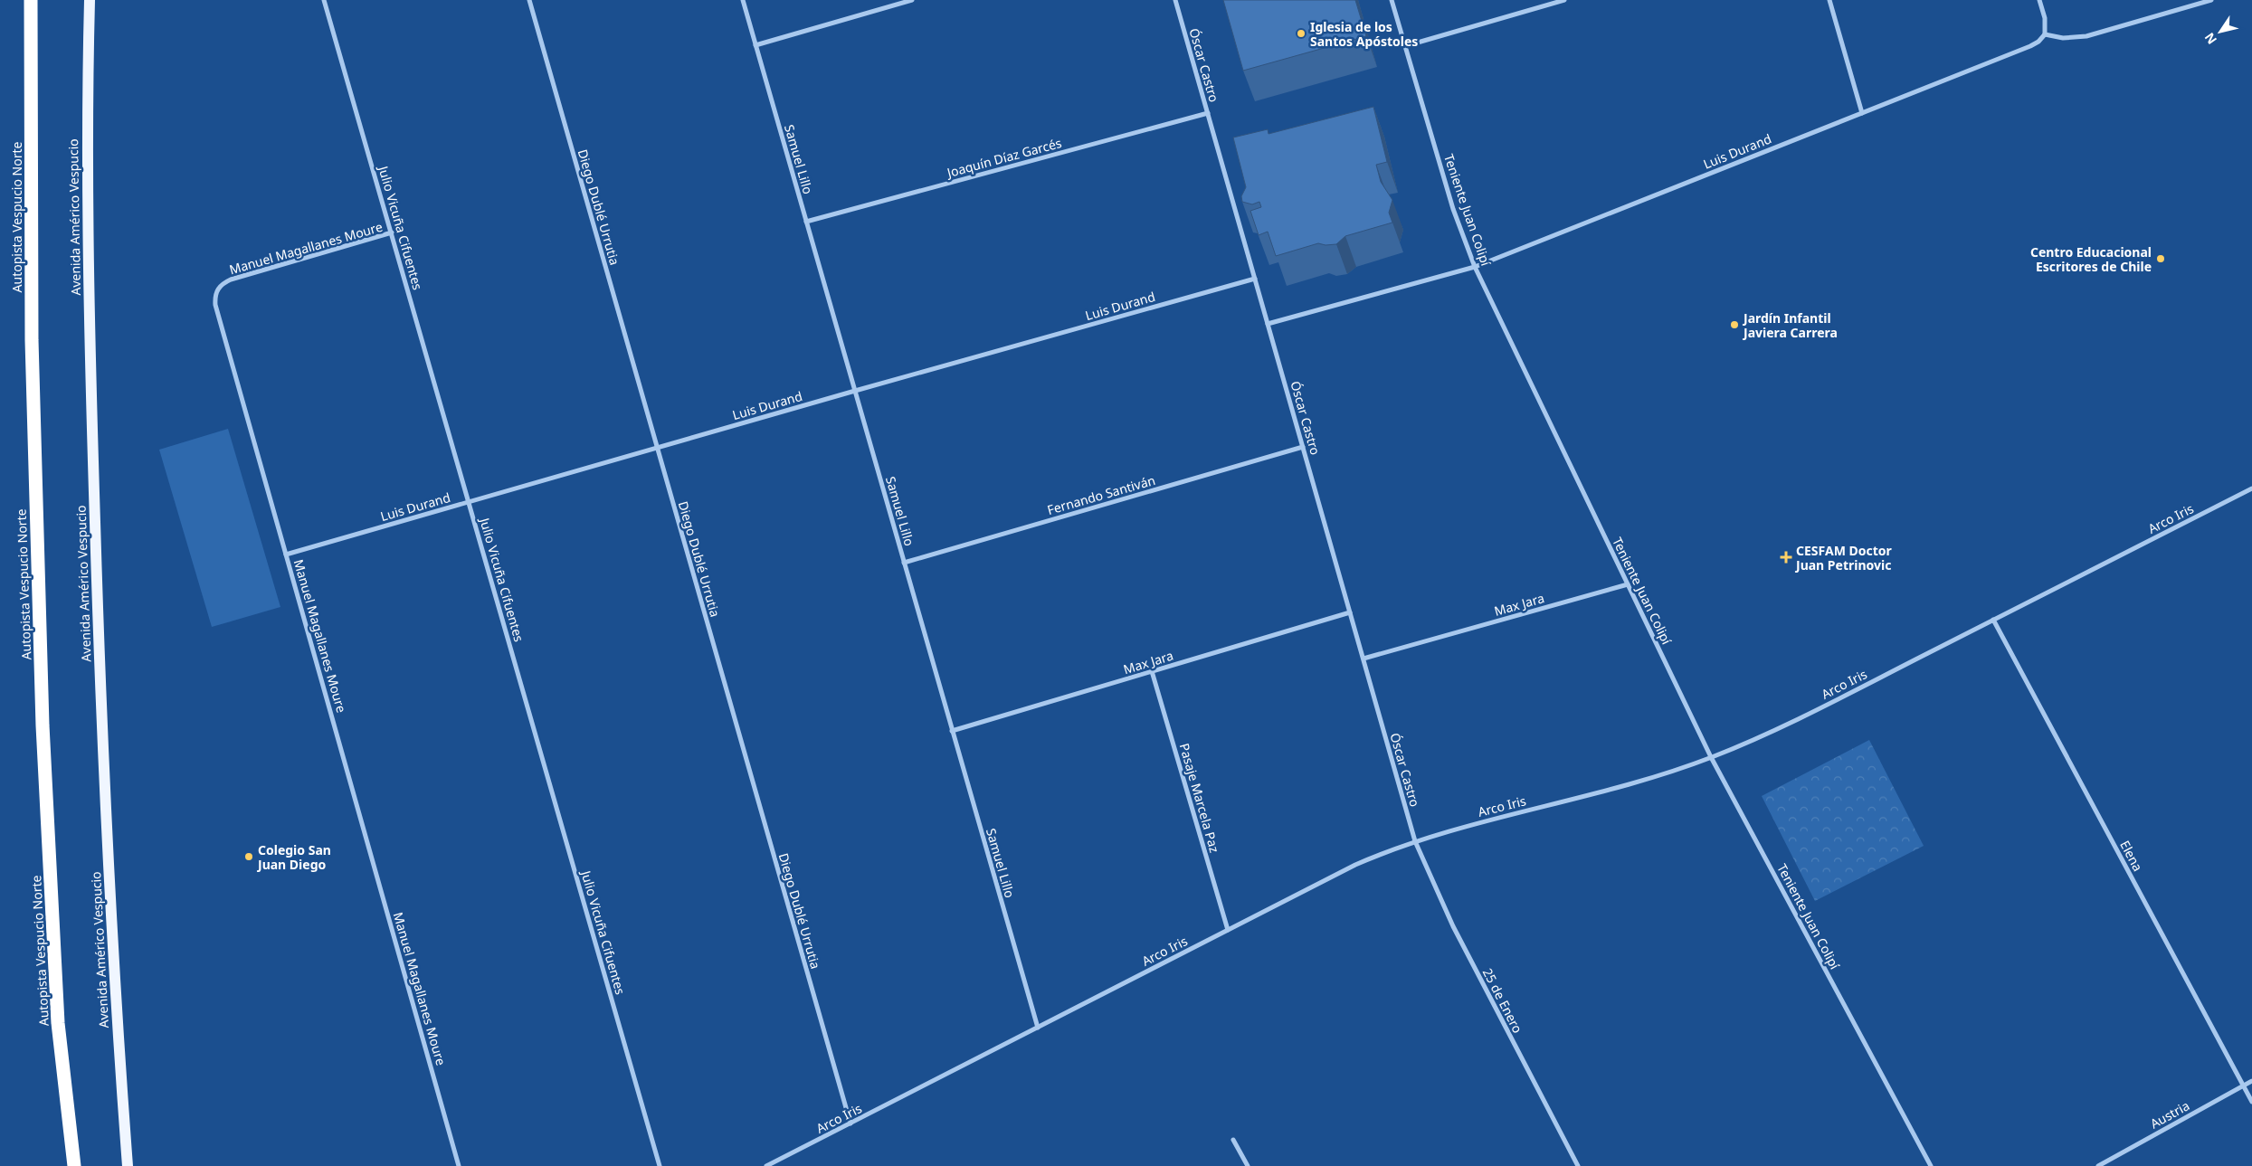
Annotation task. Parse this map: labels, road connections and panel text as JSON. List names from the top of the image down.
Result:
{
  "streets": {
    "highway": ["Autopista Vespucio Norte"],
    "main road": ["Avenida Américo Vespucio"],
    "street": [
      "Óscar Castro",
      "Luis Durand",
      "Joaquín Díaz Garcés",
      "Samuel Lillo",
      "Diego Dublé Urrutia",
      "Teniente Juan Colipí",
      "Julio Vicuña Cifuentes",
      "Manuel Magallanes Moure",
      "Fernando Santiván",
      "Arco Iris",
      "Max Jara",
      "Pasaje Marcela Paz",
      "Elena",
      "25 de Enero",
      "Austria"
    ]
  },
  "crossings": [
    ["Óscar Castro", "Luis Durand"],
    ["Óscar Castro", "Joaquín Díaz Garcés"],
    ["Óscar Castro", "Fernando Santiván"],
    ["Óscar Castro", "Arco Iris"],
    ["Óscar Castro", "Max Jara"],
    ["Óscar Castro", "25 de Enero"],
    ["Luis Durand", "Samuel Lillo"],
    ["Luis Durand", "Diego Dublé Urrutia"],
    ["Luis Durand", "Teniente Juan Colipí"],
    ["Luis Durand", "Julio Vicuña Cifuentes"],
    ["Luis Durand", "Manuel Magallanes Moure"],
    ["Joaquín Díaz Garcés", "Samuel Lillo"],
    ["Samuel Lillo", "Fernando Santiván"],
    ["Samuel Lillo", "Arco Iris"],
    ["Samuel Lillo", "Max Jara"],
    ["Diego Dublé Urrutia", "Arco Iris"],
    ["Teniente Juan Colipí", "Arco Iris"],
    ["Teniente Juan Colipí", "Max Jara"],
    ["Julio Vicuña Cifuentes", "Manuel Magallanes Moure"],
    ["Arco Iris", "Pasaje Marcela Paz"],
    ["Arco Iris", "Elena"],
    ["Arco Iris", "25 de Enero"],
    ["Max Jara", "Pasaje Marcela Paz"],
    ["Elena", "Austria"]
  ],
  "places": {
    "other": [
      "Iglesia de los Santos Apóstoles",
      "Centro Educacional Escritores de Chile",
      "Jardín Infantil Javiera Carrera",
      "Colegio San Juan Diego"
    ],
    "health": ["CESFAM Doctor Juan Petrinovic"]
  },
  "north": "bottom left"
}
